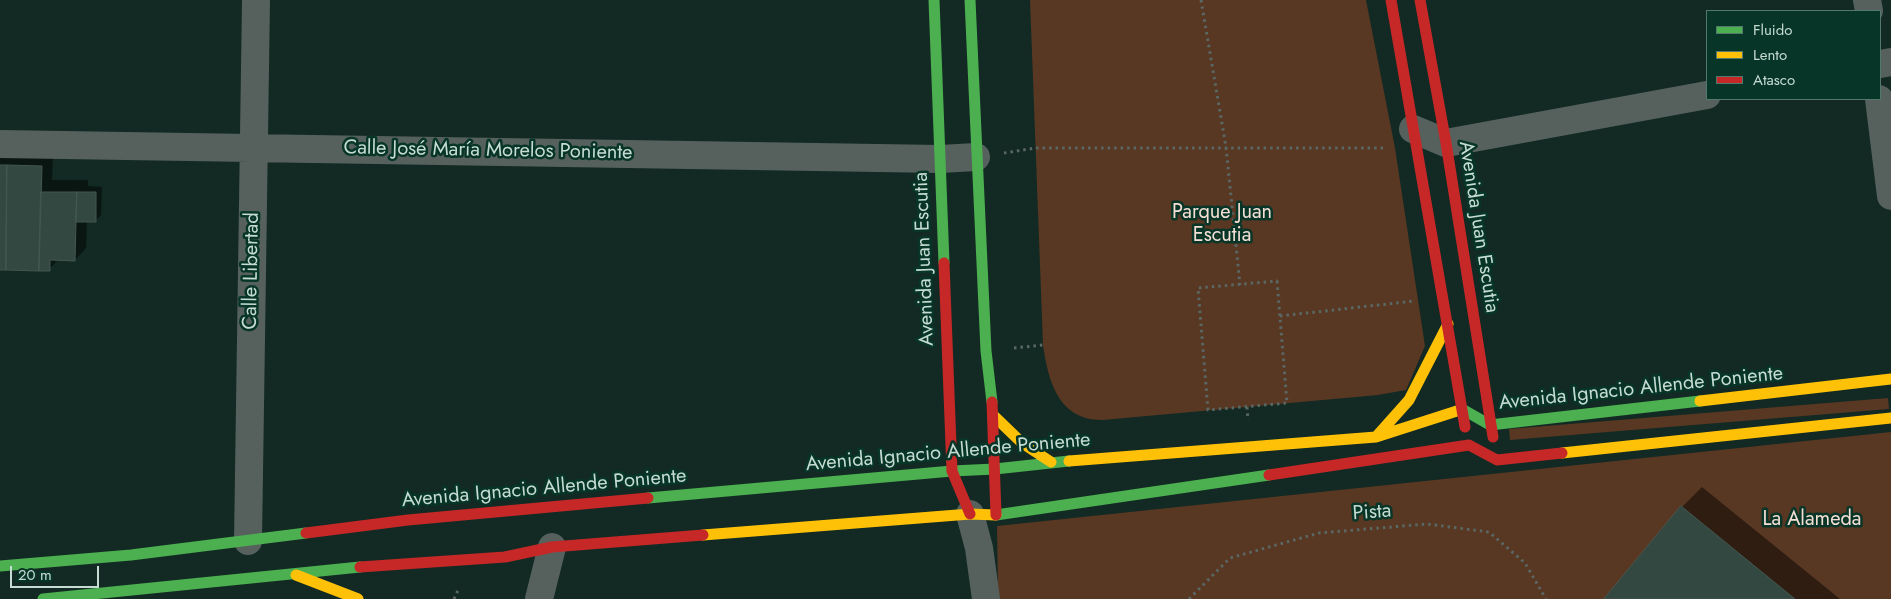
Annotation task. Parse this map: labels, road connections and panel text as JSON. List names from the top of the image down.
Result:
{
  "streets": {
    "main road": ["Avenida Juan Escutia", "Avenida Ignacio Allende Poniente"],
    "street": ["Calle José María Morelos Poniente", "Calle Libertad"],
    "path": ["Pista"]
  },
  "crossings": [
    ["Calle José María Morelos Poniente", "Avenida Juan Escutia"],
    ["Calle José María Morelos Poniente", "Calle Libertad"],
    ["Avenida Juan Escutia", "Avenida Ignacio Allende Poniente"],
    ["Calle Libertad", "Avenida Ignacio Allende Poniente"]
  ],
  "parks": ["Parque Juan Escutia", "La Alameda"],
  "legend": ["Fluido", "Lento", "Atasco"],
  "scale_bar": "20 m"
}
